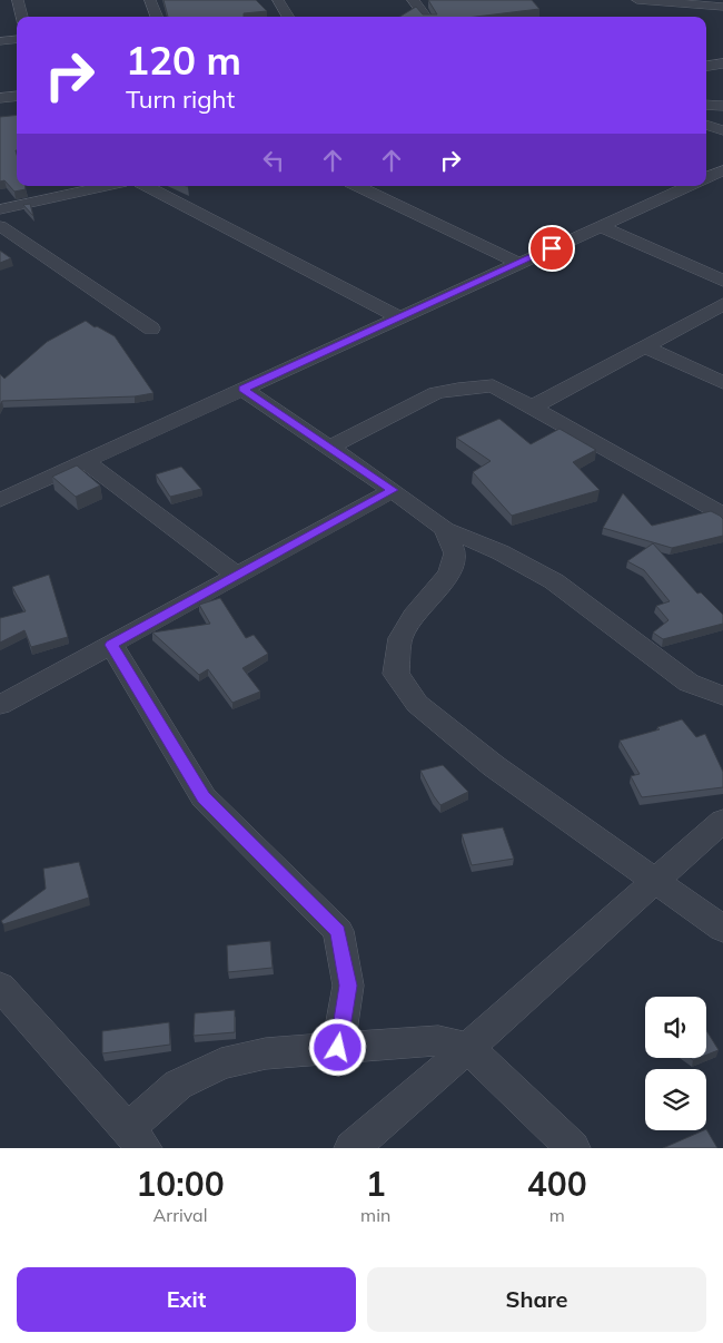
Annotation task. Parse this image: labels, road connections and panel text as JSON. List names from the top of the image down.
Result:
{
  "page": {
    "turn": ["120 m", "Turn right"],
    "eta": [
      "10:00",
      "Arrival",
      "1",
      "min",
      "400",
      "m"
    ],
    "buttons": ["Exit", "Share"]
  }
}
